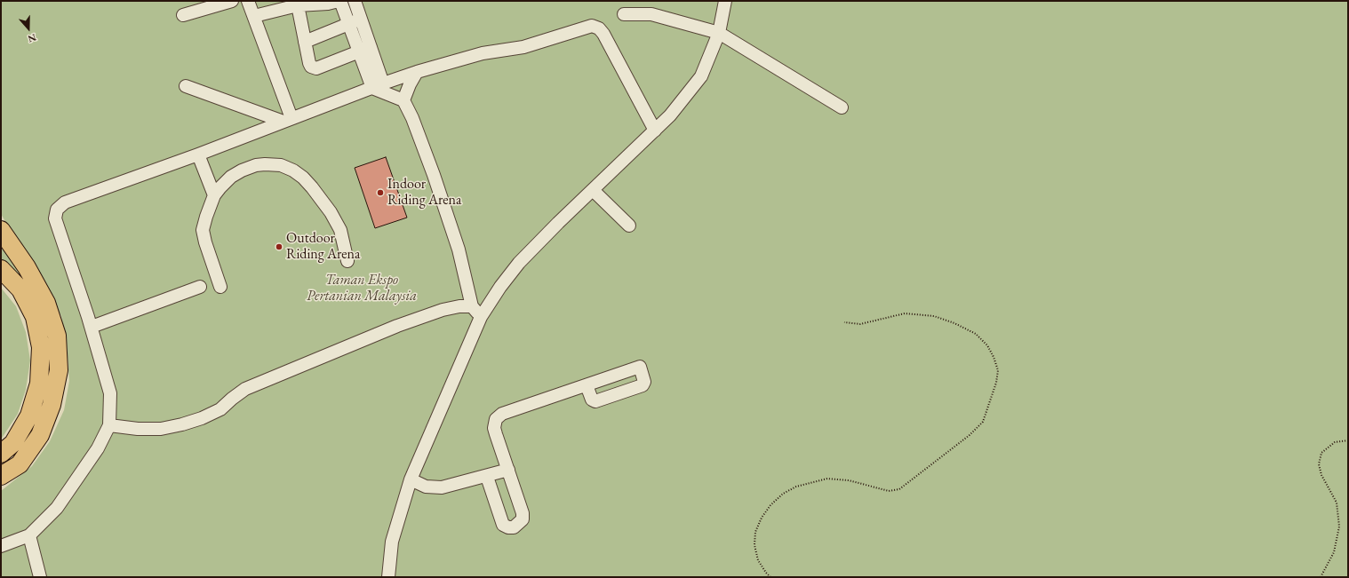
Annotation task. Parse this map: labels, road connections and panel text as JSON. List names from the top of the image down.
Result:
{
  "parks": ["Taman Ekspo Pertanian Malaysia"],
  "places": ["Indoor Riding Arena", "Outdoor Riding Arena"],
  "north": "bottom"
}
